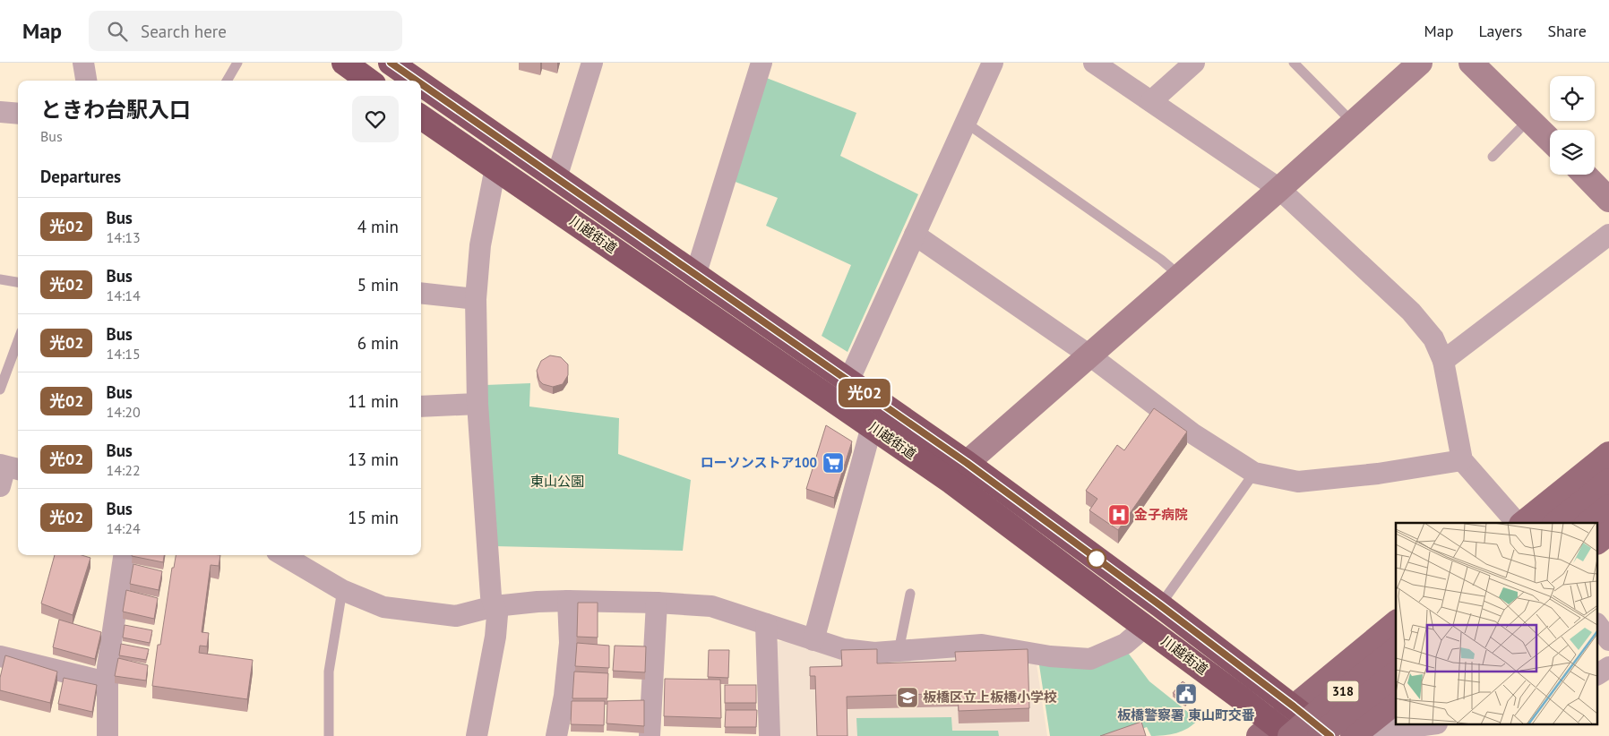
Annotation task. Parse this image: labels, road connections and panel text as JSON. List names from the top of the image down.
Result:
{
  "streets": {
    "highway": ["川越街道"],
    "main road": ["318"]
  },
  "crossings": [
    ["川越街道", "318"]
  ],
  "parks": ["東山公園"],
  "places": {
    "supermarket": ["ローソンストア100"],
    "hospital": ["金子病院"],
    "public building": ["板橋警察署 東山町交番"],
    "school or university": ["板橋区立上板橋小学校"]
  },
  "lines": ["bus line 光02"],
  "page": {
    "header": "Map",
    "search": "Search here",
    "nav": ["Map", "Layers", "Share"],
    "on_map": "光02",
    "heading": [
      ["ときわ台駅入口", "Bus"],
      "Departures"
    ],
    "list": [
      {
        "mark": "光02",
        "name": "Bus",
        "note": "14:13",
        "value": "4 min"
      },
      {
        "mark": "光02",
        "name": "Bus",
        "note": "14:14",
        "value": "5 min"
      },
      {
        "mark": "光02",
        "name": "Bus",
        "note": "14:15",
        "value": "6 min"
      },
      {
        "mark": "光02",
        "name": "Bus",
        "note": "14:20",
        "value": "11 min"
      },
      {
        "mark": "光02",
        "name": "Bus",
        "note": "14:22",
        "value": "13 min"
      },
      {
        "mark": "光02",
        "name": "Bus",
        "note": "14:24",
        "value": "15 min"
      }
    ]
  }
}
